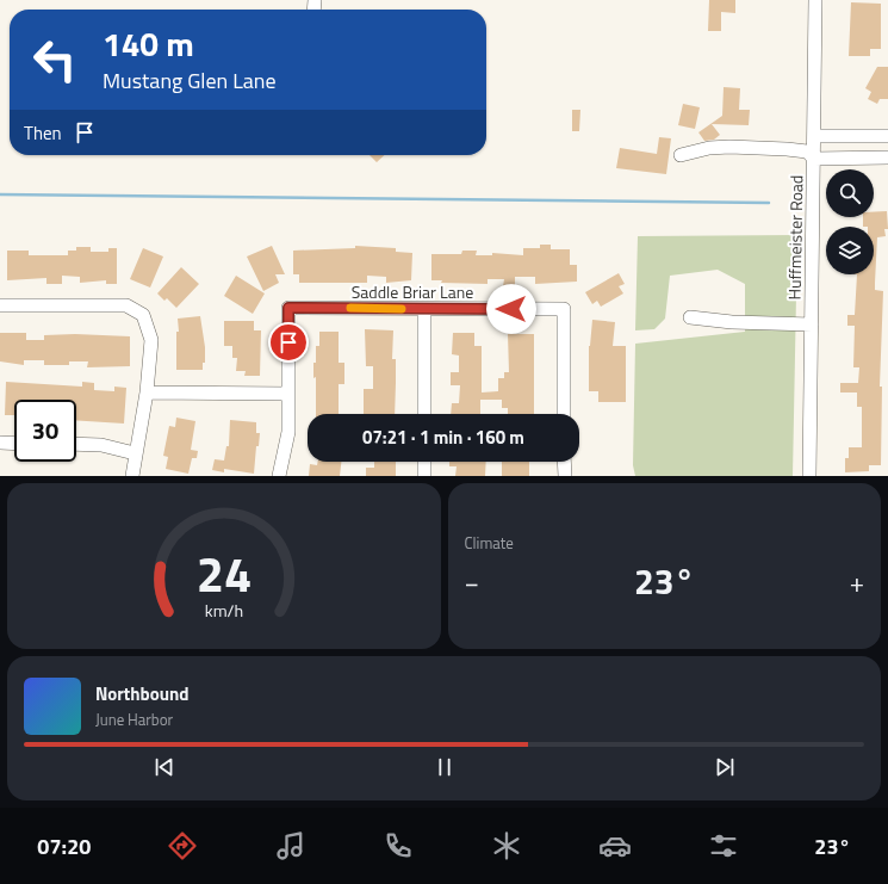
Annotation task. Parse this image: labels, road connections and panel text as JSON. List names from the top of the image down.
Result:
{
  "streets": {
    "street": ["Huffmeister Road", "Saddle Briar Lane"]
  },
  "page": {
    "turn": ["140 m", "Mustang Glen Lane"],
    "then": "Then",
    "limit": "30",
    "trip": "07:21 · 1 min · 160 m",
    "tile": "Climate",
    "heat": ["−", "23°", "+"],
    "song": ["Northbound", "June Harbor"],
    "tabs": ["07:20", "23°"],
    "gauge": ["24", "km/h"]
  }
}
